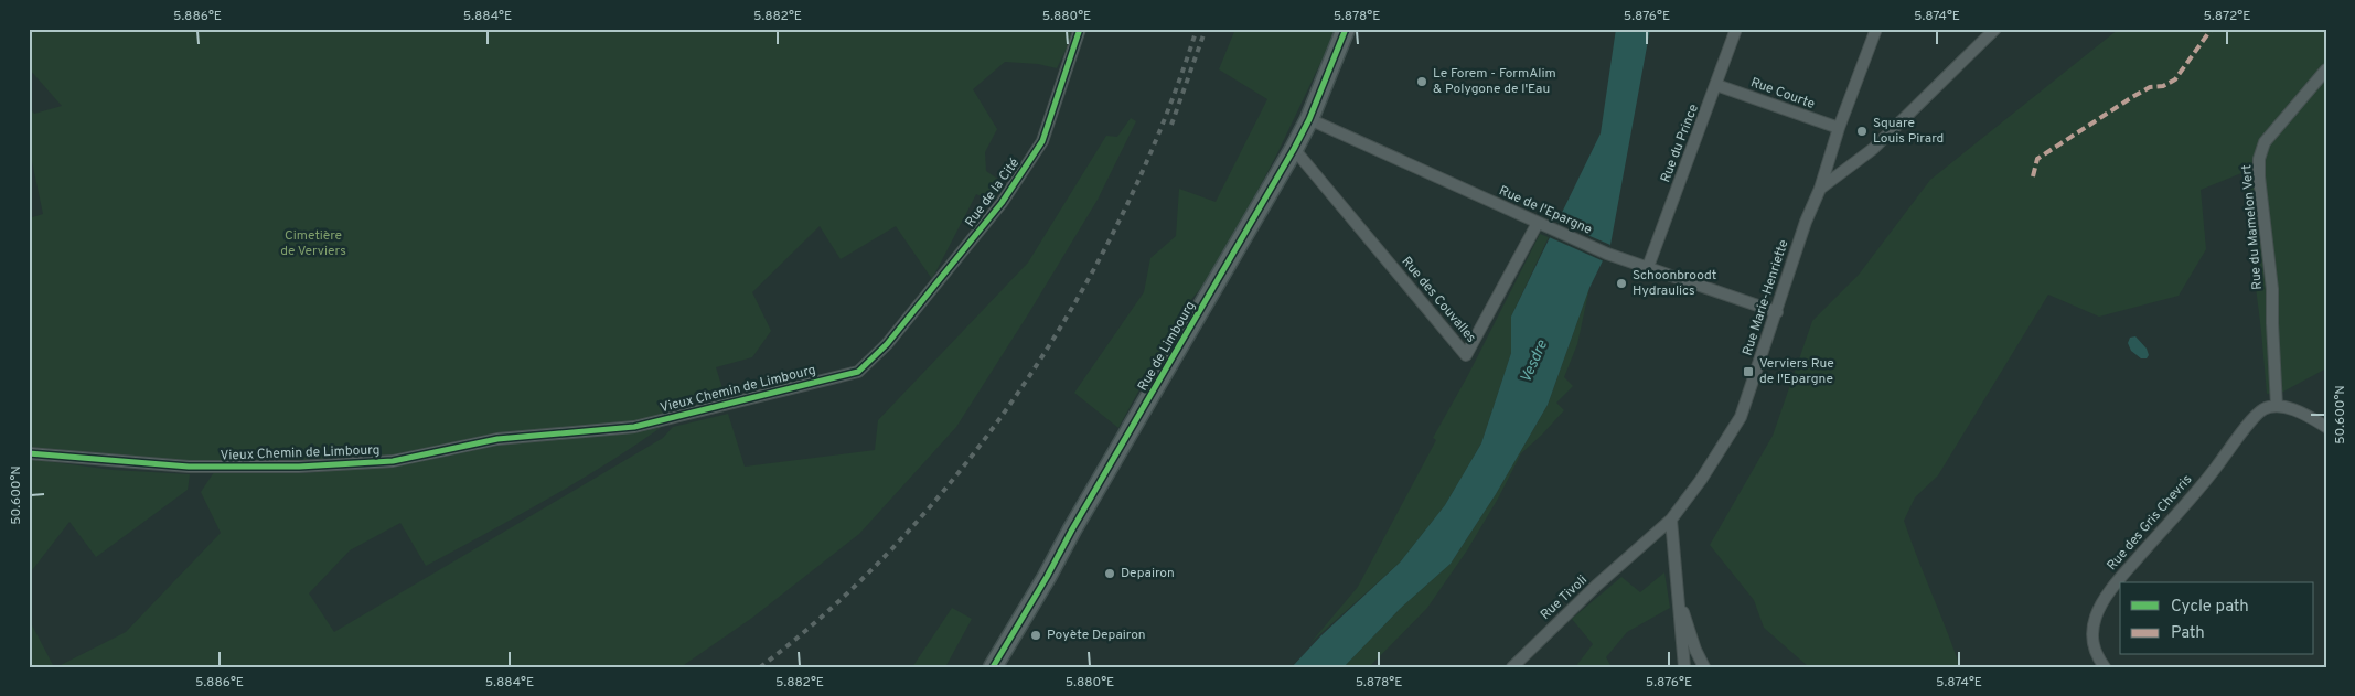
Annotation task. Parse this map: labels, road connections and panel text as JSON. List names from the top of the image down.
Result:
{
  "streets": {
    "main road": ["Rue de Limbourg"],
    "street": [
      "Rue Courte",
      "Rue du Prince",
      "Rue de la Cité",
      "Rue de l'Epargne",
      "Rue du Mamelon Vert",
      "Rue Marie-Henriette",
      "Rue des Couvalles",
      "Vieux Chemin de Limbourg",
      "Rue des Gris Chevris",
      "Rue Tivoli"
    ]
  },
  "crossings": [
    ["Rue Courte", "Rue du Prince"],
    ["Rue Courte", "Rue Marie-Henriette"],
    ["Rue du Prince", "Rue de l'Epargne"],
    ["Rue de la Cité", "Vieux Chemin de Limbourg"],
    ["Rue de l'Epargne", "Rue Marie-Henriette"],
    ["Rue de l'Epargne", "Rue des Couvalles"],
    ["Rue de l'Epargne", "Rue de Limbourg"],
    ["Rue du Mamelon Vert", "Rue des Gris Chevris"],
    ["Rue Marie-Henriette", "Rue Tivoli"],
    ["Rue des Couvalles", "Rue de Limbourg"]
  ],
  "water": ["Vesdre"],
  "parks": ["Cimetière de Verviers"],
  "places": {
    "other": [
      "Le Forem - FormAlim & Polygone de l'Eau",
      "Square Louis Pirard",
      "Schoonbroodt Hydraulics",
      "Depairon",
      "Poyète Depairon"
    ],
    "transit": ["Verviers Rue de l'Epargne"]
  },
  "legend": ["Cycle path", "Path"],
  "coordinates": [
    "5.886°E",
    "5.884°E",
    "5.882°E",
    "5.880°E",
    "5.878°E",
    "5.876°E",
    "5.874°E",
    "5.872°E",
    "50.600°N"
  ]
}
